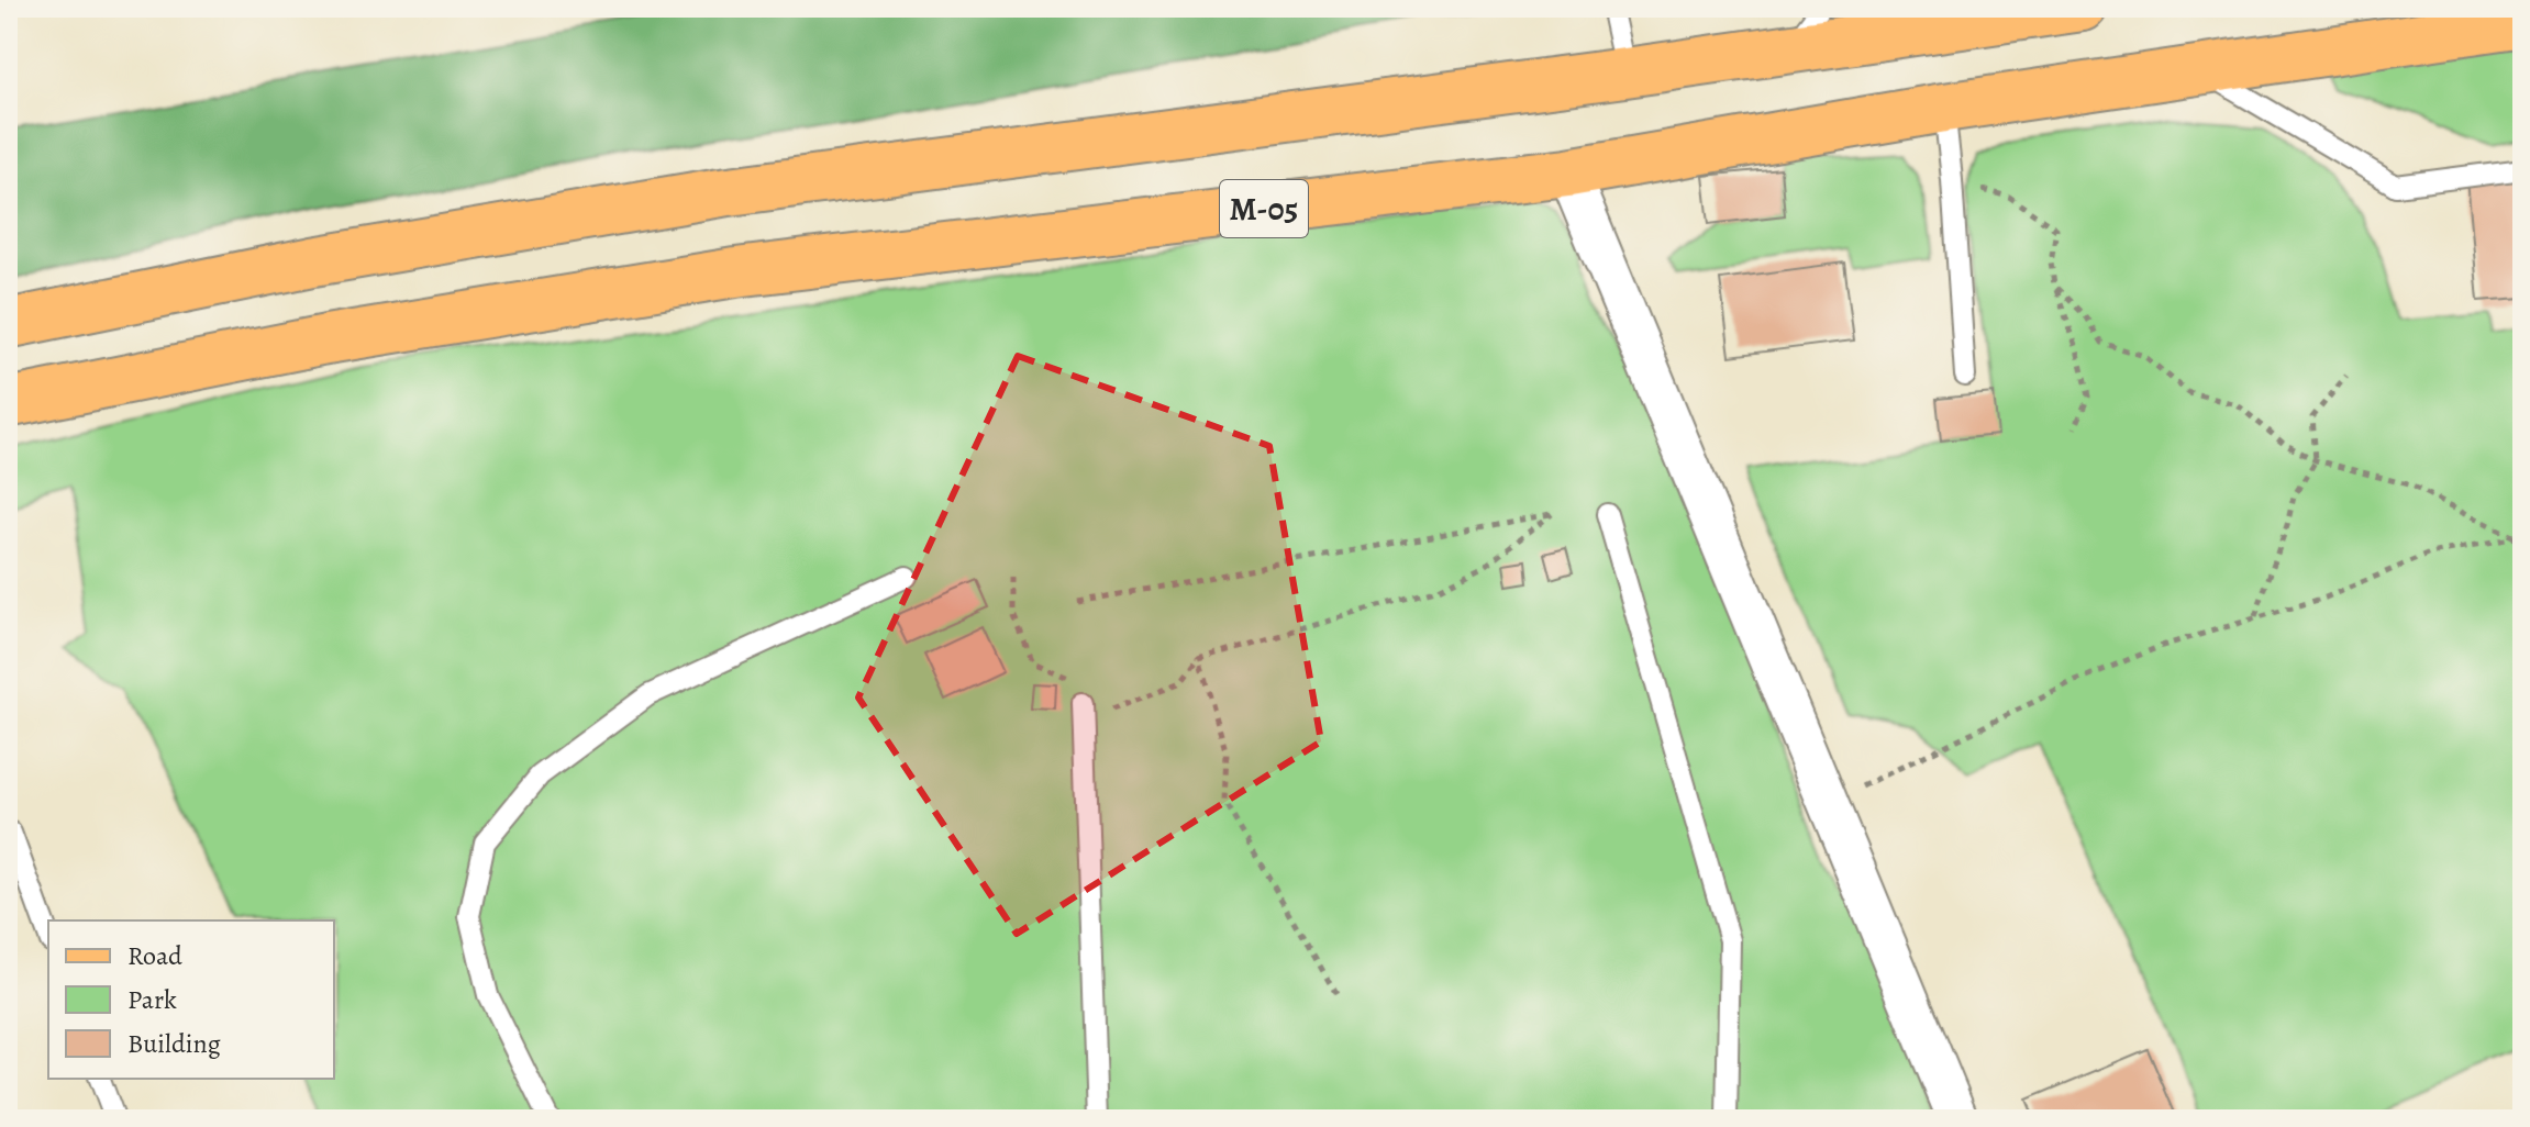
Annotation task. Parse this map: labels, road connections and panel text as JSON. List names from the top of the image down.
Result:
{
  "streets": {
    "main road": ["М-05"]
  },
  "legend": ["Road", "Park", "Building"]
}
